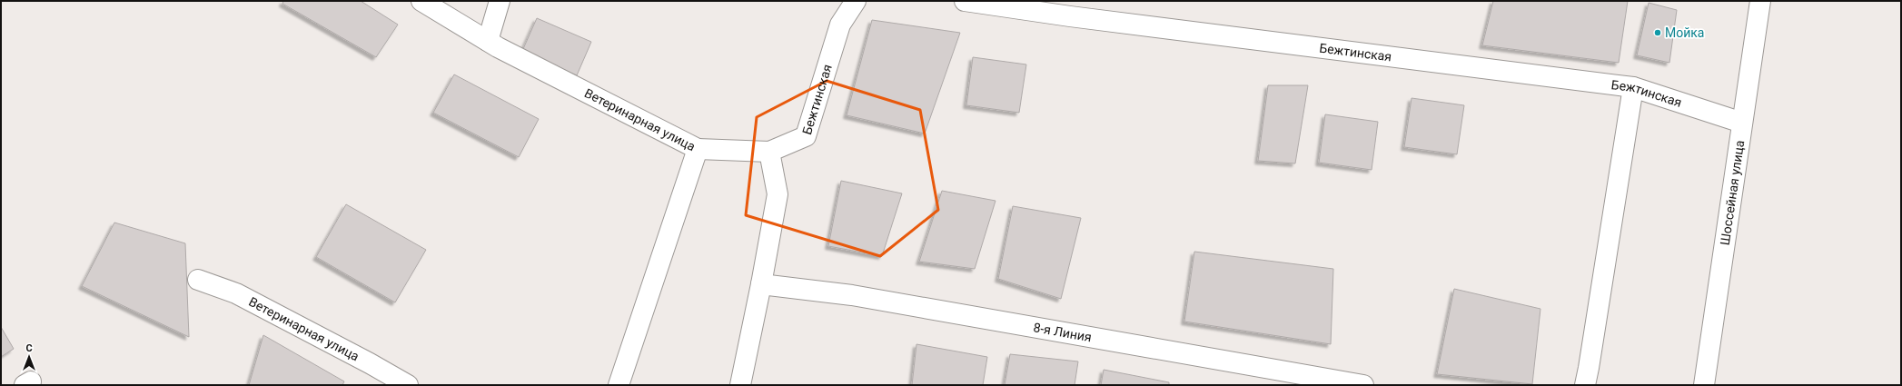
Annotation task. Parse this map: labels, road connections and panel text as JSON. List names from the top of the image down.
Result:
{
  "streets": {
    "street": [
      "Бежтинская",
      "Ветеринарная улица",
      "Шоссейная улица",
      "8-я Линия"
    ]
  },
  "crossings": [
    ["Бежтинская", "Ветеринарная улица"],
    ["Бежтинская", "Шоссейная улица"]
  ],
  "places": ["Мойка"],
  "north": "top"
}
